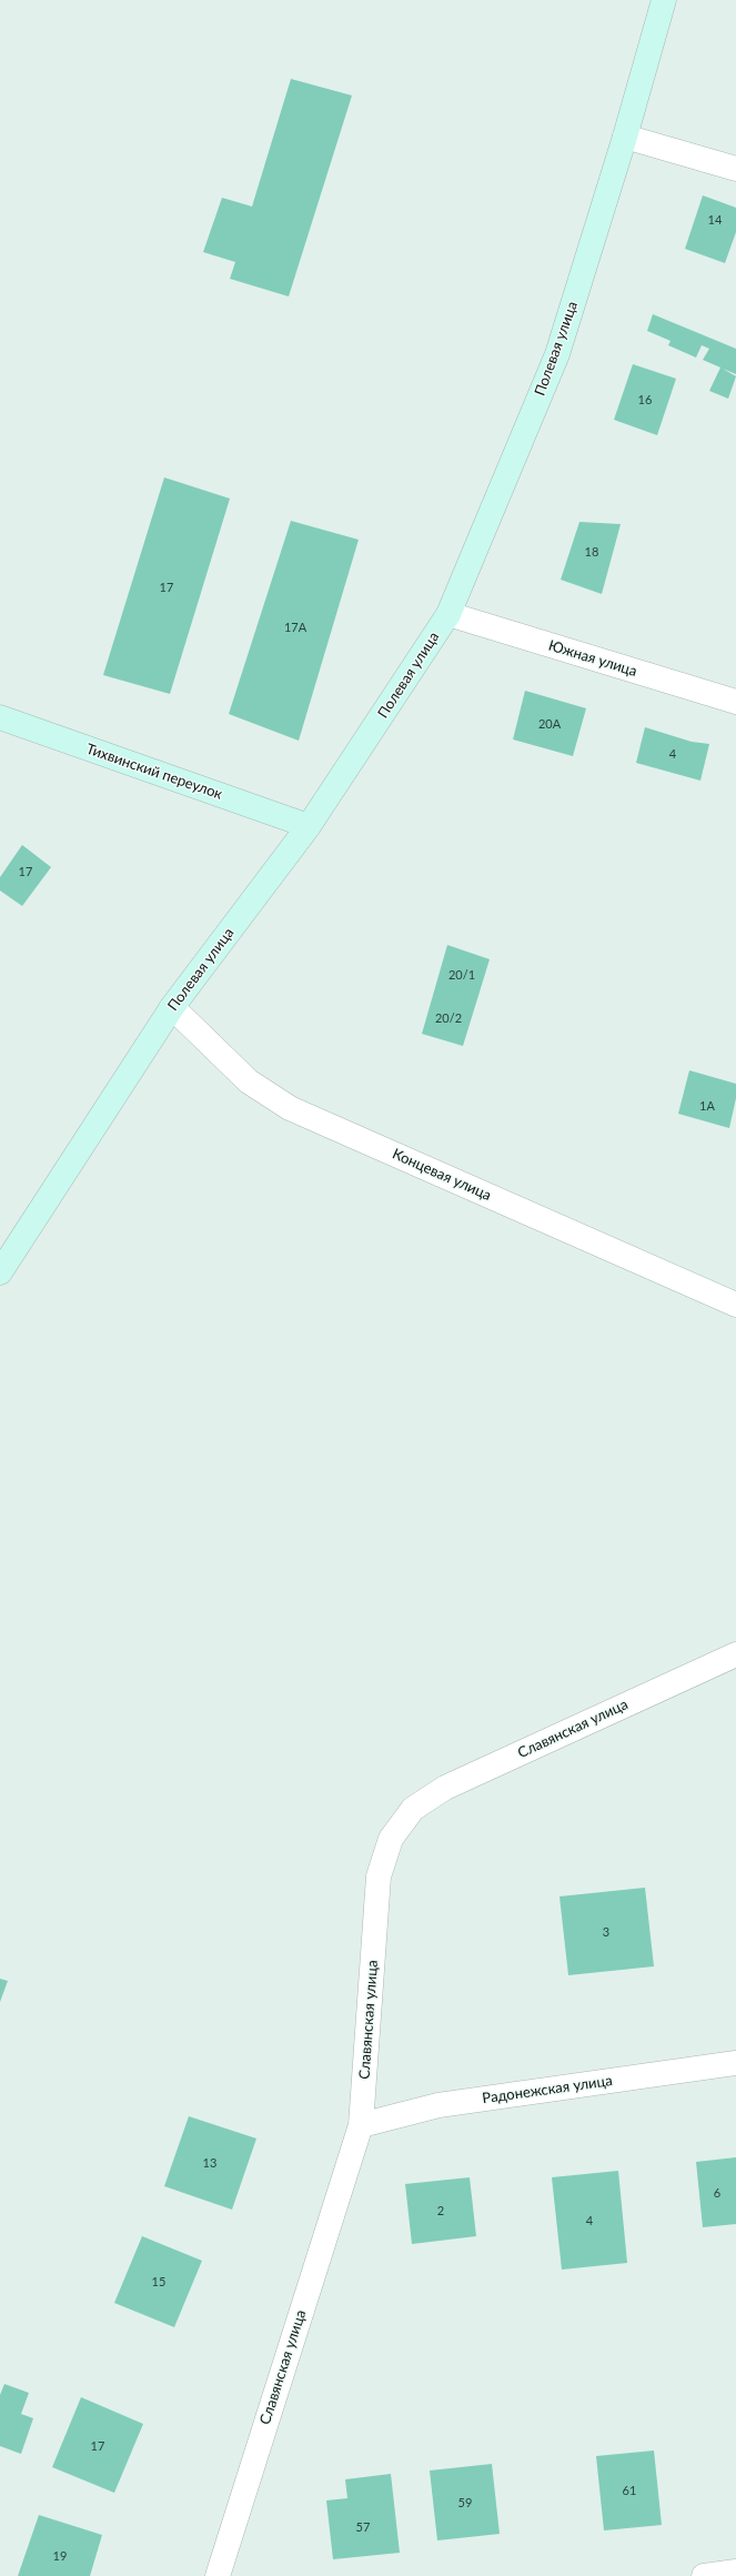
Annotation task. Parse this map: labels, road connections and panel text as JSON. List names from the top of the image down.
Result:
{
  "streets": {
    "street": [
      "Полевая улица",
      "Южная улица",
      "Тихвинский переулок",
      "Концевая улица",
      "Славянская улица",
      "Радонежская улица"
    ]
  },
  "crossings": [
    ["Полевая улица", "Южная улица"],
    ["Полевая улица", "Тихвинский переулок"],
    ["Полевая улица", "Концевая улица"],
    ["Славянская улица", "Радонежская улица"]
  ],
  "house_numbers": [
    "14",
    "16",
    "18",
    "17",
    "17А",
    "20А",
    "4",
    "17",
    "20/1",
    "20/2",
    "1А",
    "3",
    "13",
    "6",
    "2",
    "4",
    "15",
    "17",
    "61",
    "59",
    "57",
    "19"
  ]
}
